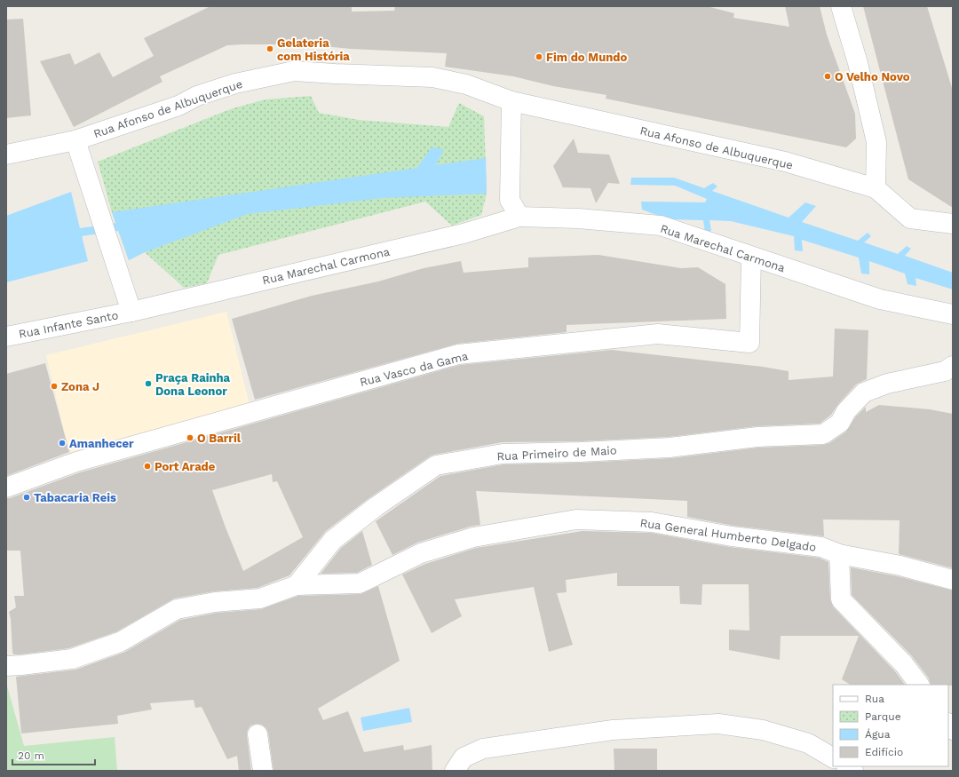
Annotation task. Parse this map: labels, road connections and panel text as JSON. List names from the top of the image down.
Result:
{
  "streets": {
    "street": [
      "Rua Afonso de Albuquerque",
      "Rua Marechal Carmona",
      "Rua Infante Santo",
      "Rua Vasco da Gama",
      "Rua Primeiro de Maio",
      "Rua General Humberto Delgado"
    ]
  },
  "crossings": [
    ["Rua Marechal Carmona", "Rua Infante Santo"],
    ["Rua Marechal Carmona", "Rua Vasco da Gama"],
    ["Rua Primeiro de Maio", "Rua General Humberto Delgado"]
  ],
  "places": [
    "Gelateria com História",
    "Fim do Mundo",
    "O Velho Novo",
    "Praça Rainha Dona Leonor",
    "Zona J",
    "O Barril",
    "Amanhecer",
    "Port Arade",
    "Tabacaria Reis"
  ],
  "legend": [
    "Rua",
    "Parque",
    "Água",
    "Edifício"
  ],
  "scale_bar": "20 m"
}
